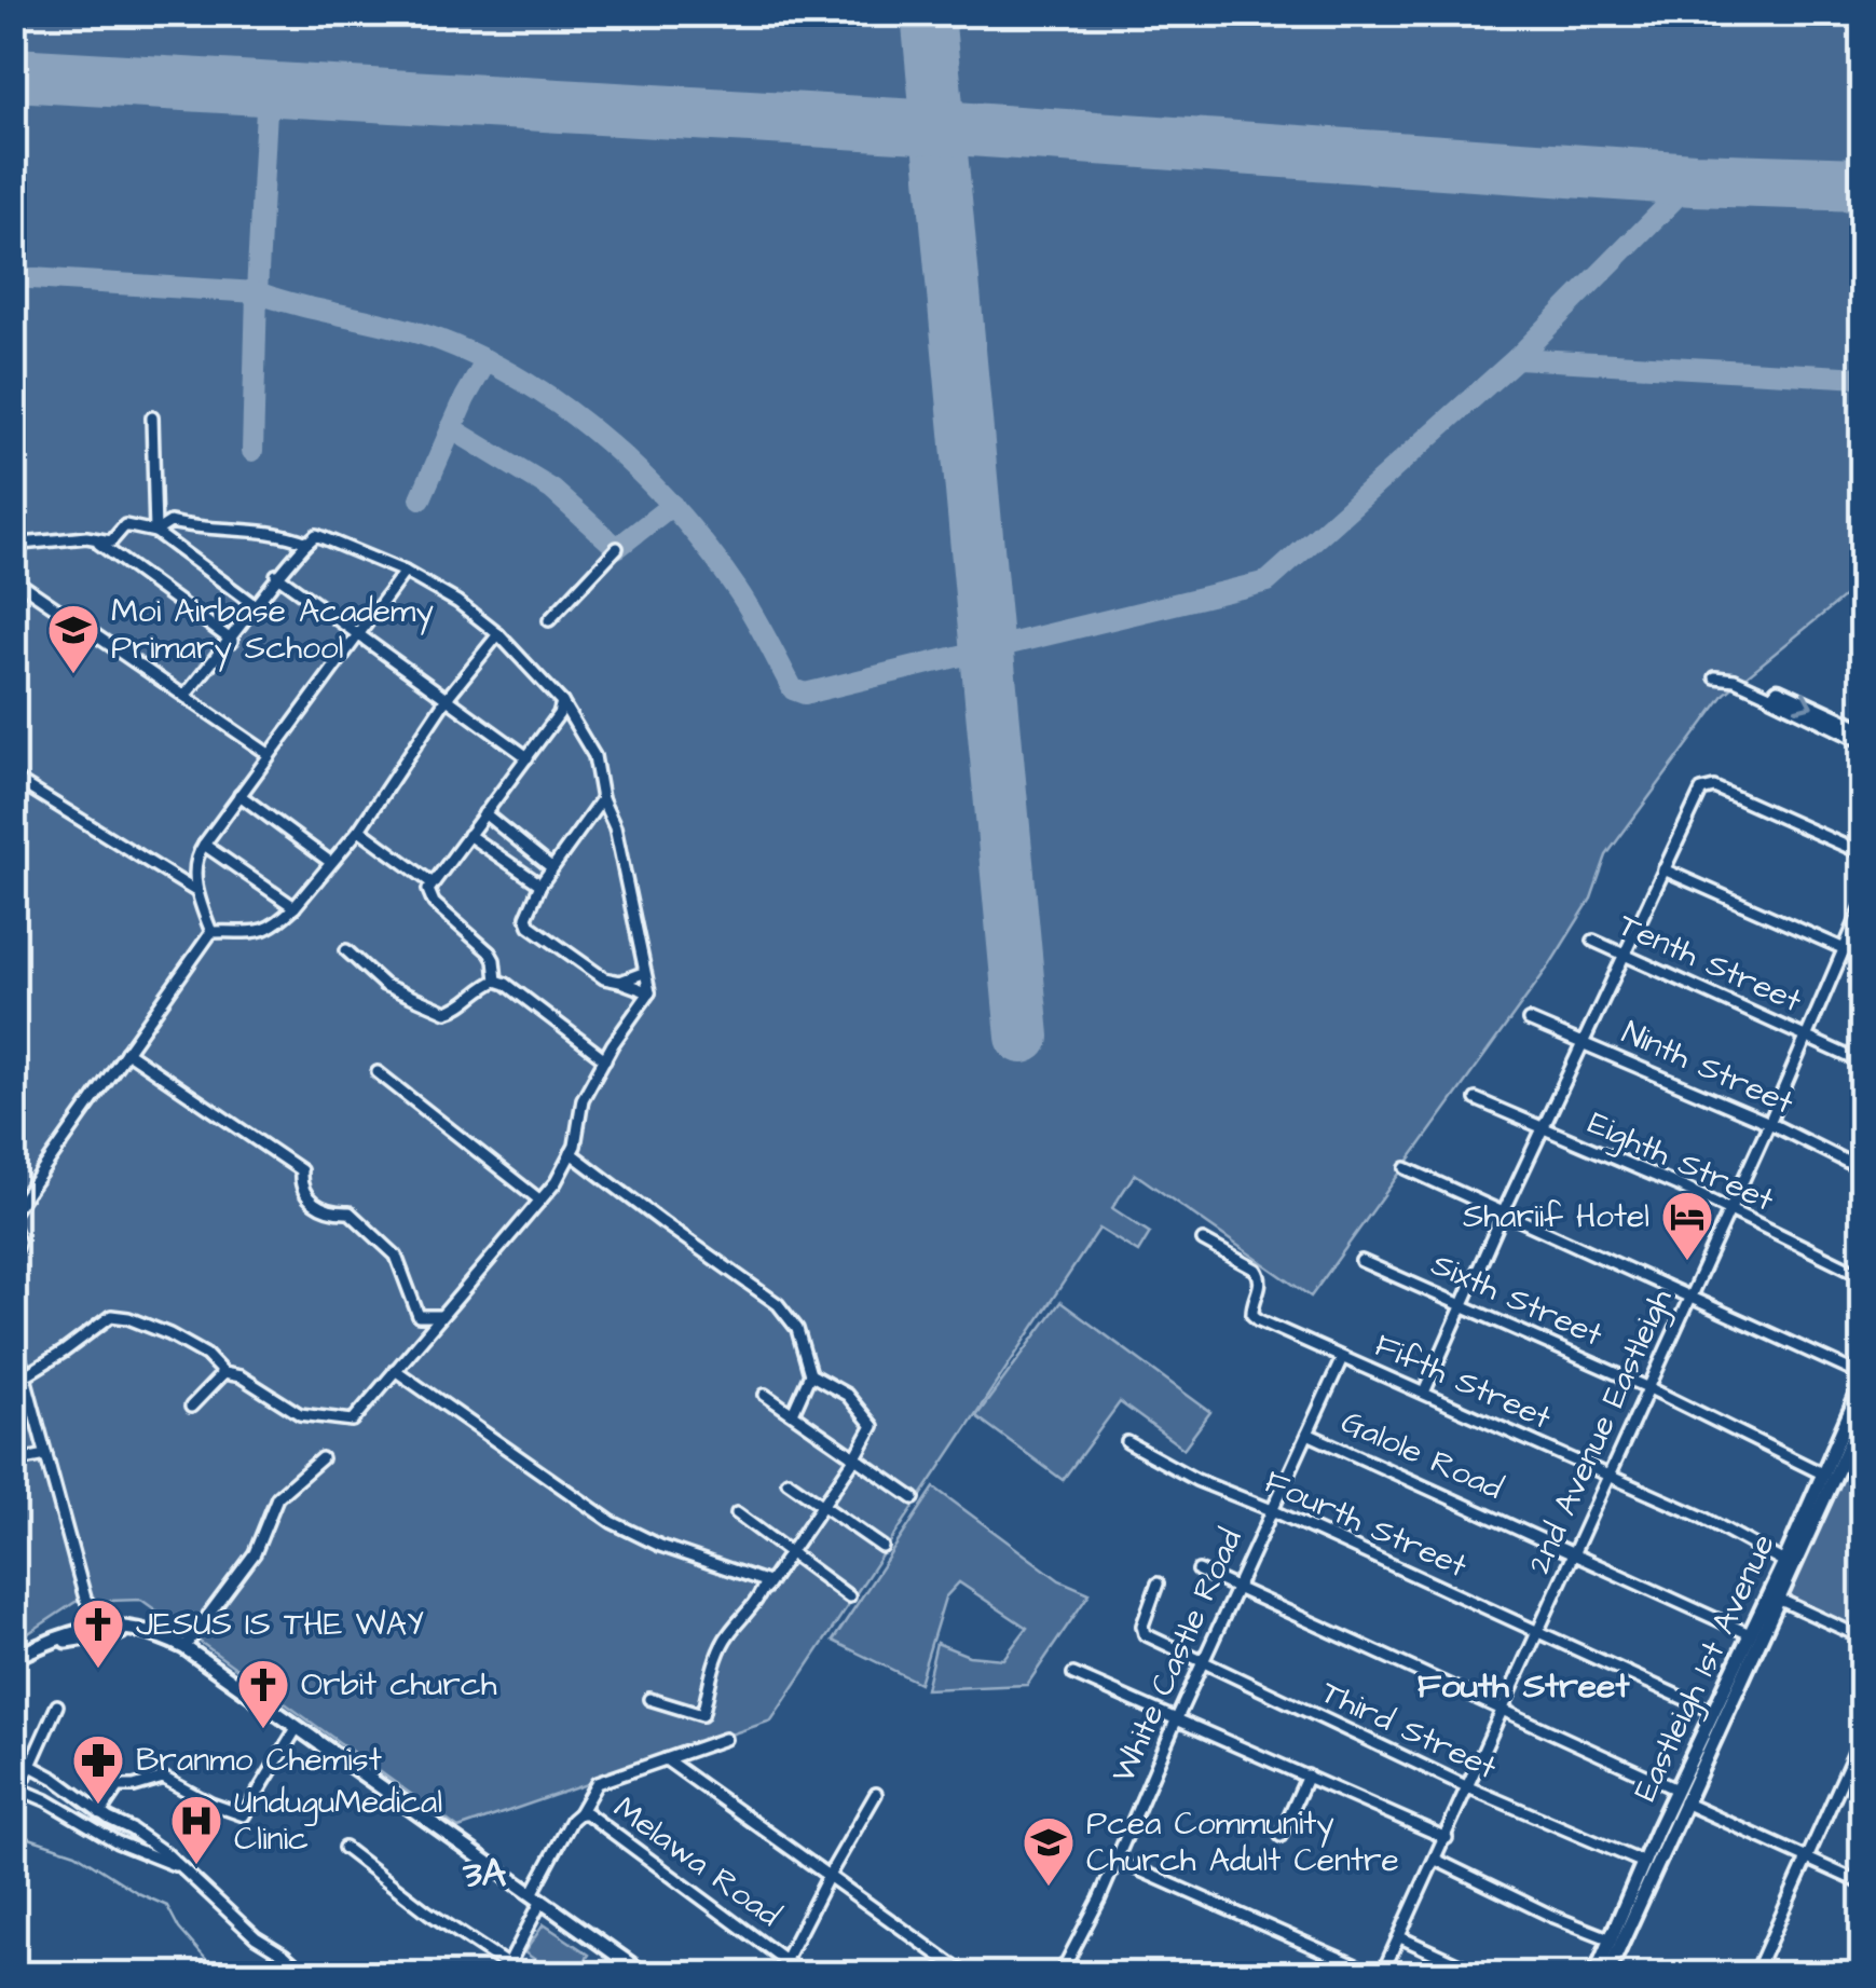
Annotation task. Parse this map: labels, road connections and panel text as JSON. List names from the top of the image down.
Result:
{
  "streets": {
    "main road": ["Eastleigh 1st Avenue"],
    "street": [
      "Tenth Street",
      "Ninth Street",
      "Eighth Street",
      "Sixth Street",
      "Fifth Street",
      "2nd Avenue Eastleigh",
      "Galole Road",
      "Fourth Street",
      "White Castle Road",
      "Third Street",
      "Melawa Road"
    ]
  },
  "crossings": [
    ["Tenth Street", "2nd Avenue Eastleigh"],
    ["Ninth Street", "2nd Avenue Eastleigh"],
    ["Eighth Street", "2nd Avenue Eastleigh"],
    ["Sixth Street", "2nd Avenue Eastleigh"],
    ["Sixth Street", "Eastleigh 1st Avenue"],
    ["Fifth Street", "2nd Avenue Eastleigh"],
    ["Fifth Street", "White Castle Road"],
    ["Fifth Street", "Eastleigh 1st Avenue"],
    ["2nd Avenue Eastleigh", "Galole Road"],
    ["2nd Avenue Eastleigh", "Fourth Street"],
    ["2nd Avenue Eastleigh", "Third Street"],
    ["Galole Road", "White Castle Road"],
    ["Galole Road", "Eastleigh 1st Avenue"],
    ["Fourth Street", "White Castle Road"],
    ["Fourth Street", "Eastleigh 1st Avenue"],
    ["White Castle Road", "Third Street"],
    ["Eastleigh 1st Avenue", "Third Street"]
  ],
  "districts": ["Fouth Street", "3A"],
  "places": {
    "school or university": ["Moi Airbase Academy Primary School", "Pcea Community Church Adult Centre"],
    "hotel": ["Shariif Hotel"],
    "church": ["JESUS IS THE WAY", "Orbit church"],
    "pharmacy": ["Branmo Chemist"],
    "hospital": ["UnduguMedical Clinic"]
  }
}
